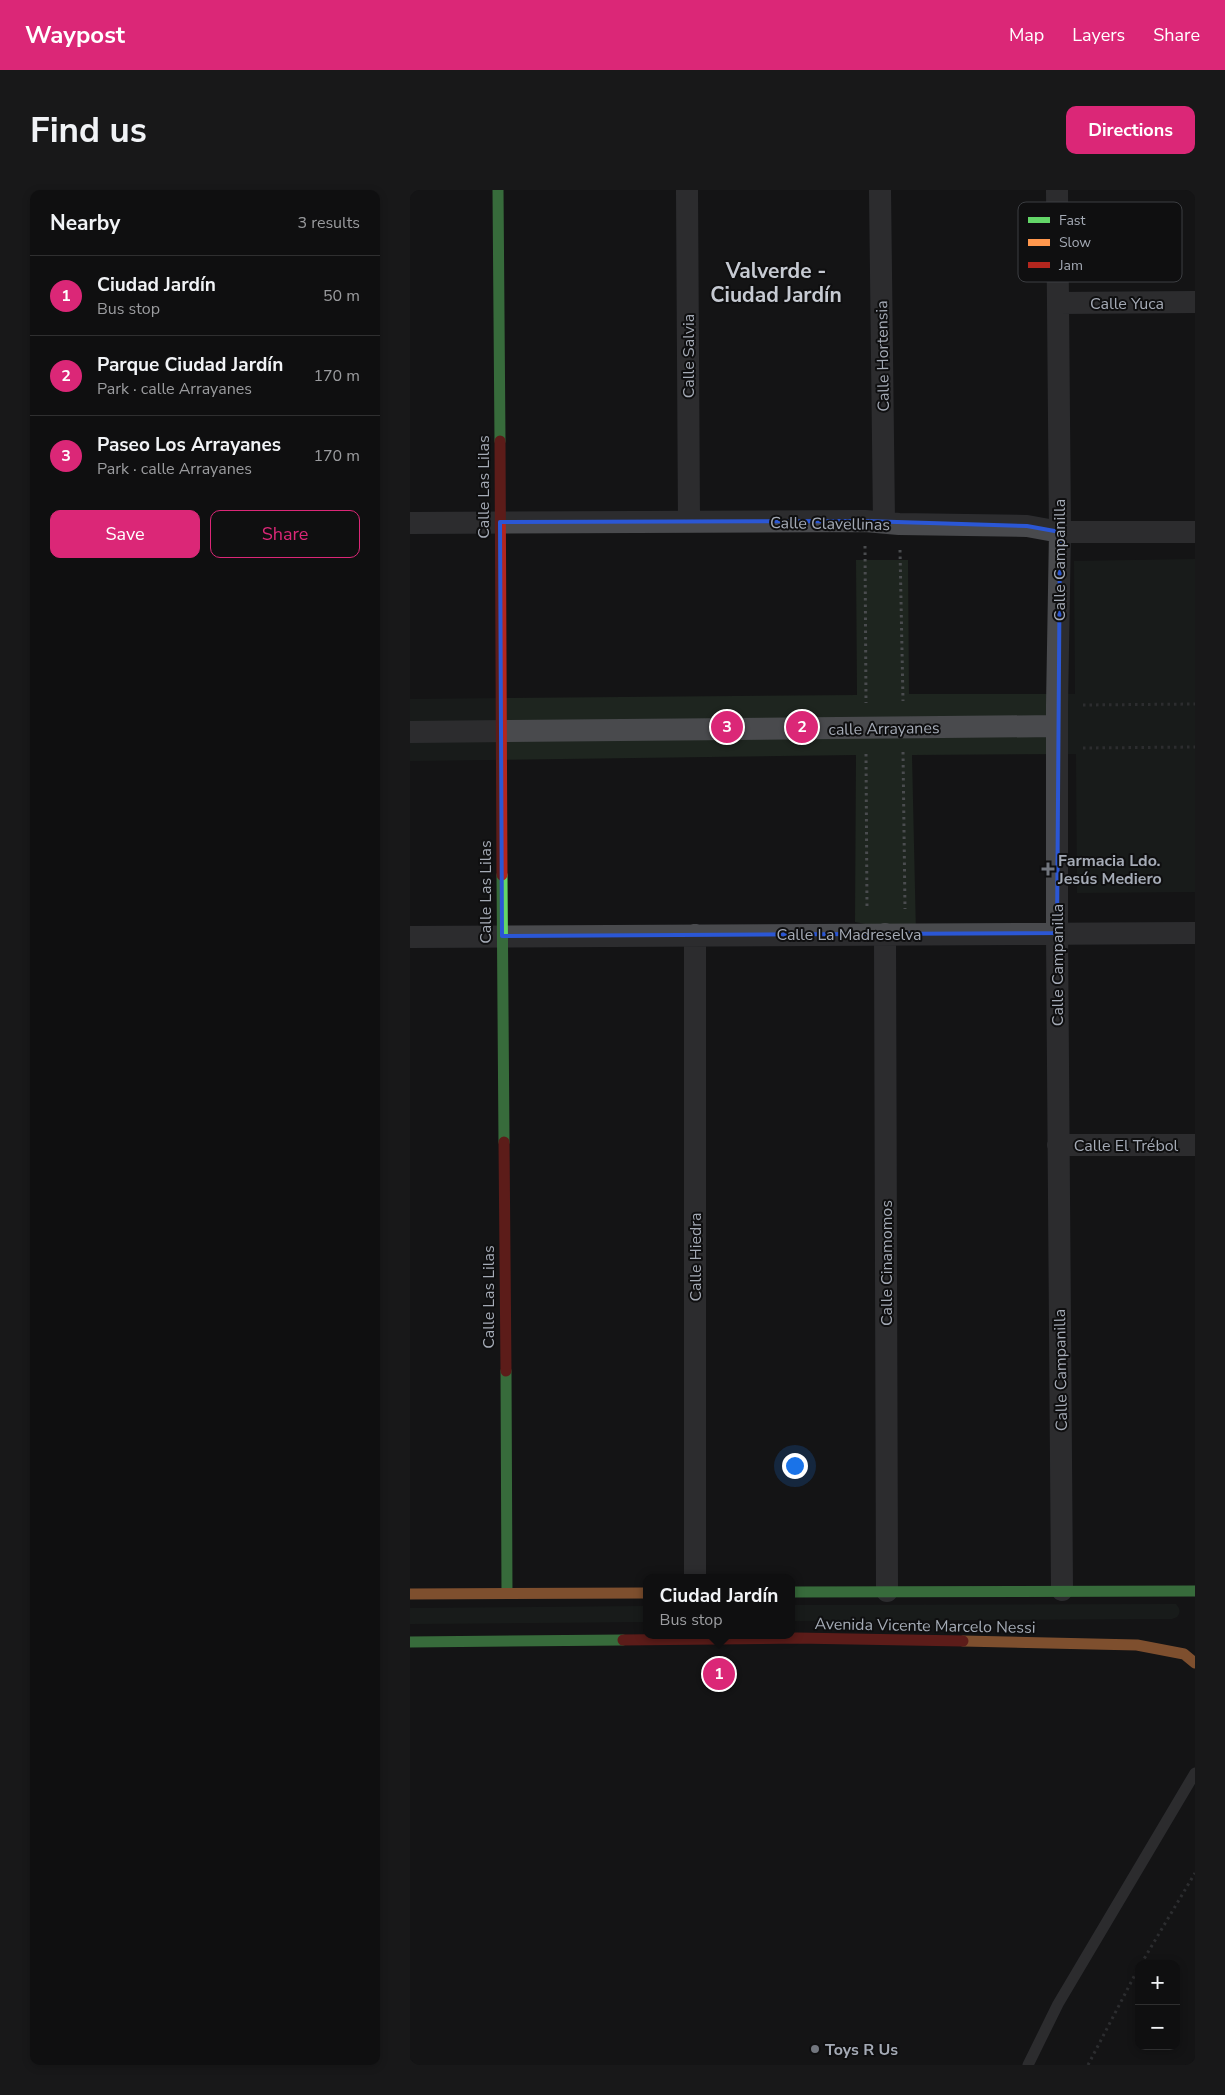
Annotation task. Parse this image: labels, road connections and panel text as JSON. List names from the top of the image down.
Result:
{
  "streets": {
    "main road": ["Calle Las Lilas", "Avenida Vicente Marcelo Nessi"],
    "street": [
      "Calle Yuca",
      "Calle Salvia",
      "Calle Hortensia",
      "Calle Clavellinas",
      "Calle Campanilla",
      "calle Arrayanes",
      "Calle La Madreselva",
      "Calle El Trébol",
      "Calle Hiedra",
      "Calle Cinamomos"
    ]
  },
  "crossings": [
    ["Calle Yuca", "Calle Campanilla"],
    ["Calle Salvia", "Calle Clavellinas"],
    ["Calle Hortensia", "Calle Clavellinas"],
    ["Calle Las Lilas", "Calle Clavellinas"],
    ["Calle Las Lilas", "calle Arrayanes"],
    ["Calle Las Lilas", "Calle La Madreselva"],
    ["Calle Clavellinas", "Calle Campanilla"],
    ["Calle Campanilla", "calle Arrayanes"],
    ["Calle Campanilla", "Calle La Madreselva"],
    ["Calle Campanilla", "Calle El Trébol"],
    ["Calle Campanilla", "Avenida Vicente Marcelo Nessi"],
    ["Calle La Madreselva", "Calle Hiedra"],
    ["Calle La Madreselva", "Calle Cinamomos"],
    ["Calle Cinamomos", "Avenida Vicente Marcelo Nessi"]
  ],
  "districts": ["Valverde - Ciudad Jardín"],
  "places": {
    "health": ["Farmacia Ldo. Jesús Mediero"],
    "other": ["Toys R Us"]
  },
  "legend": ["Fast", "Slow", "Jam"],
  "page": {
    "header": "Waypost",
    "nav": ["Map", "Layers", "Share"],
    "buttons": [
      "Directions",
      ["Save", "Share"]
    ],
    "title": "Find us",
    "heading": ["Nearby", "3 results"],
    "list": [
      {
        "mark": "1",
        "name": "Ciudad Jardín",
        "note": "Bus stop",
        "value": "50 m"
      },
      {
        "mark": "2",
        "name": "Parque Ciudad Jardín",
        "note": "Park · calle Arrayanes",
        "value": "170 m"
      },
      {
        "mark": "3",
        "name": "Paseo Los Arrayanes",
        "note": "Park · calle Arrayanes",
        "value": "170 m"
      }
    ],
    "pins": ["2", "3", "1"],
    "popup": ["Ciudad Jardín", "Bus stop"],
    "map_buttons": ["+", "−"]
  }
}
